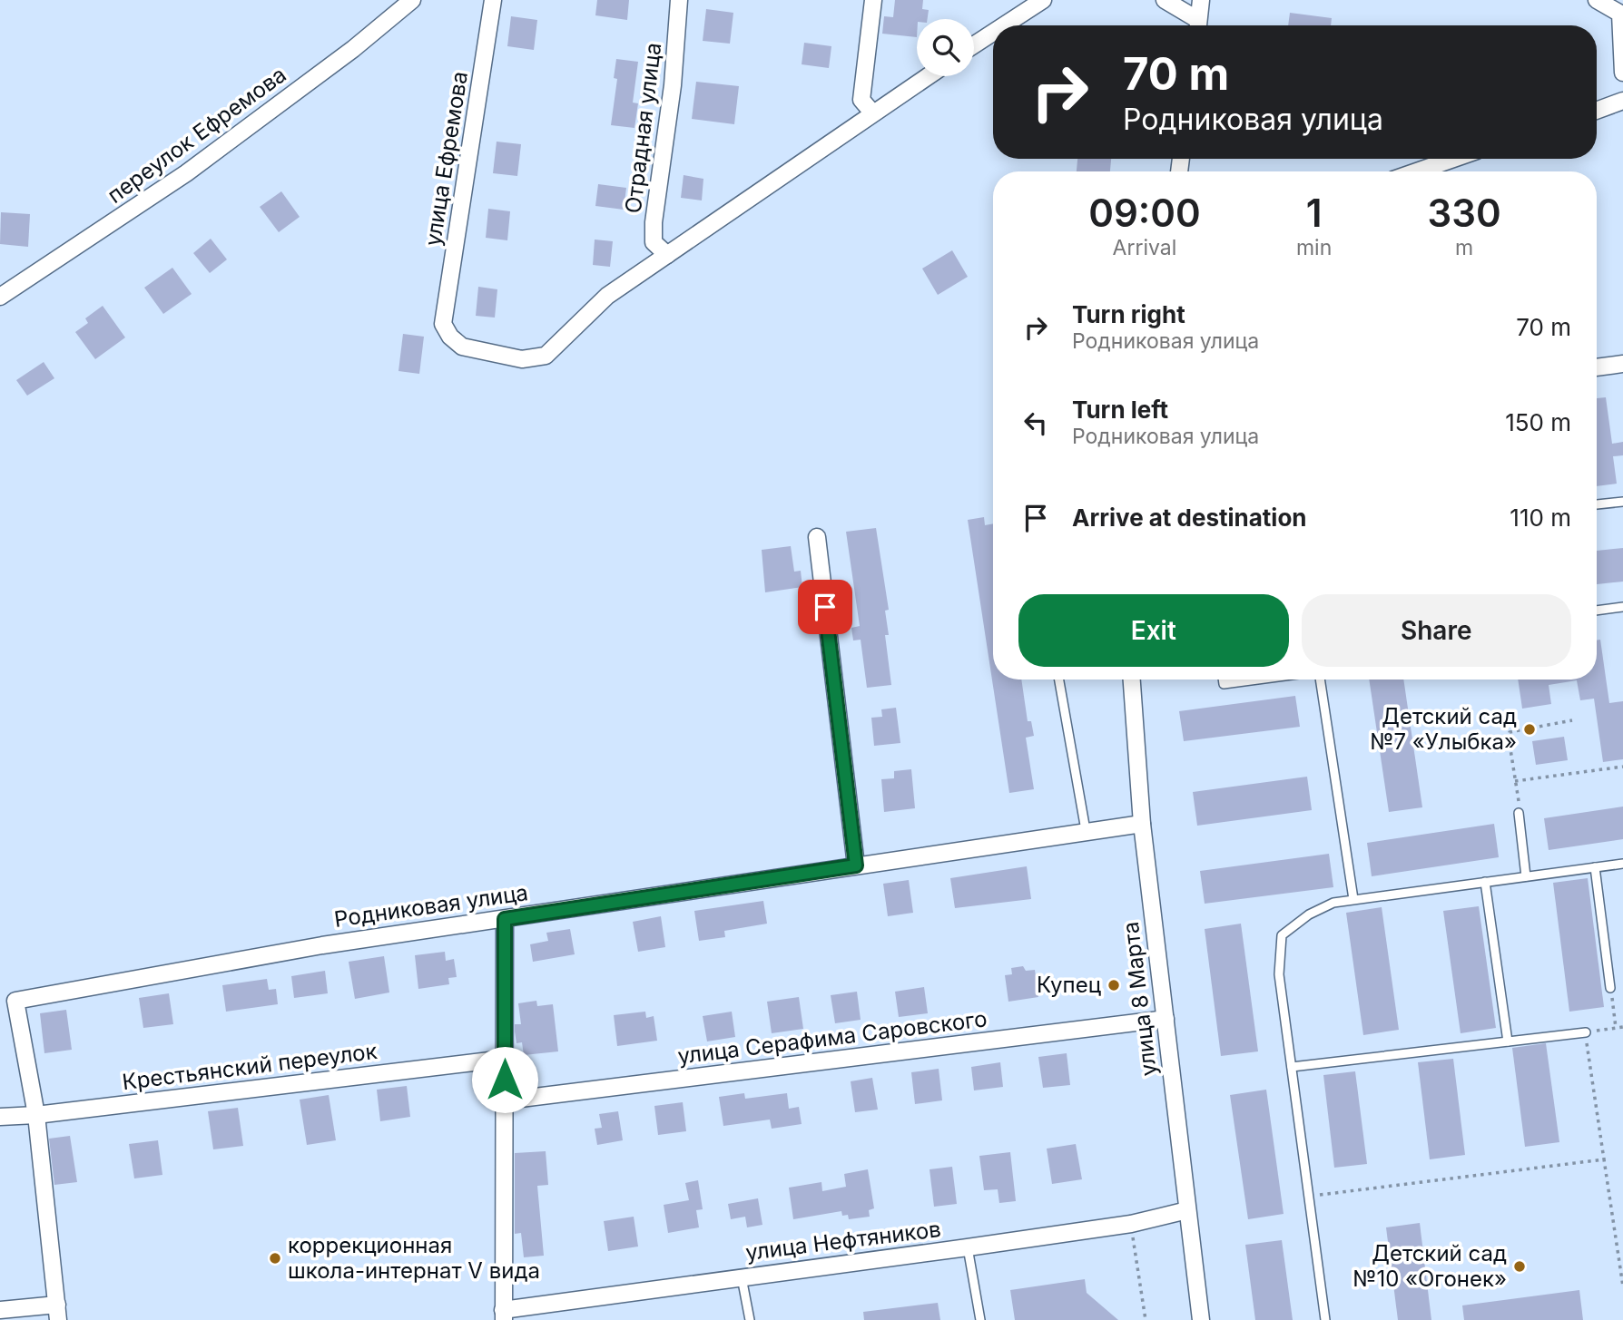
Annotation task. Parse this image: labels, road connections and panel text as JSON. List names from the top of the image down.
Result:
{
  "streets": {
    "street": [
      "Отрадная улица",
      "переулок Ефремова",
      "улица Ефремова",
      "Родниковая улица",
      "улица 8 Марта",
      "улица Серафима Саровского",
      "Крестьянский переулок",
      "улица Нефтяников"
    ]
  },
  "crossings": [
    ["Отрадная улица", "улица Ефремова"],
    ["Родниковая улица", "улица 8 Марта"],
    ["Родниковая улица", "Крестьянский переулок"],
    ["улица 8 Марта", "улица Серафима Саровского"],
    ["улица 8 Марта", "улица Нефтяников"]
  ],
  "places": [
    "Детский сад №7 «Улыбка»",
    "Купец",
    "коррекционная школа-интернат V вида",
    "Детский сад №10 «Огонек»"
  ],
  "page": {
    "turn": ["70 m", "Родниковая улица"],
    "eta": [
      "09:00",
      "Arrival",
      "1",
      "min",
      "330",
      "m"
    ],
    "list": [
      {
        "name": "Turn right",
        "note": "Родниковая улица",
        "value": "70 m"
      },
      {
        "name": "Turn left",
        "note": "Родниковая улица",
        "value": "150 m"
      },
      {
        "name": "Arrive at destination",
        "value": "110 m"
      }
    ],
    "buttons": ["Exit", "Share"]
  }
}
